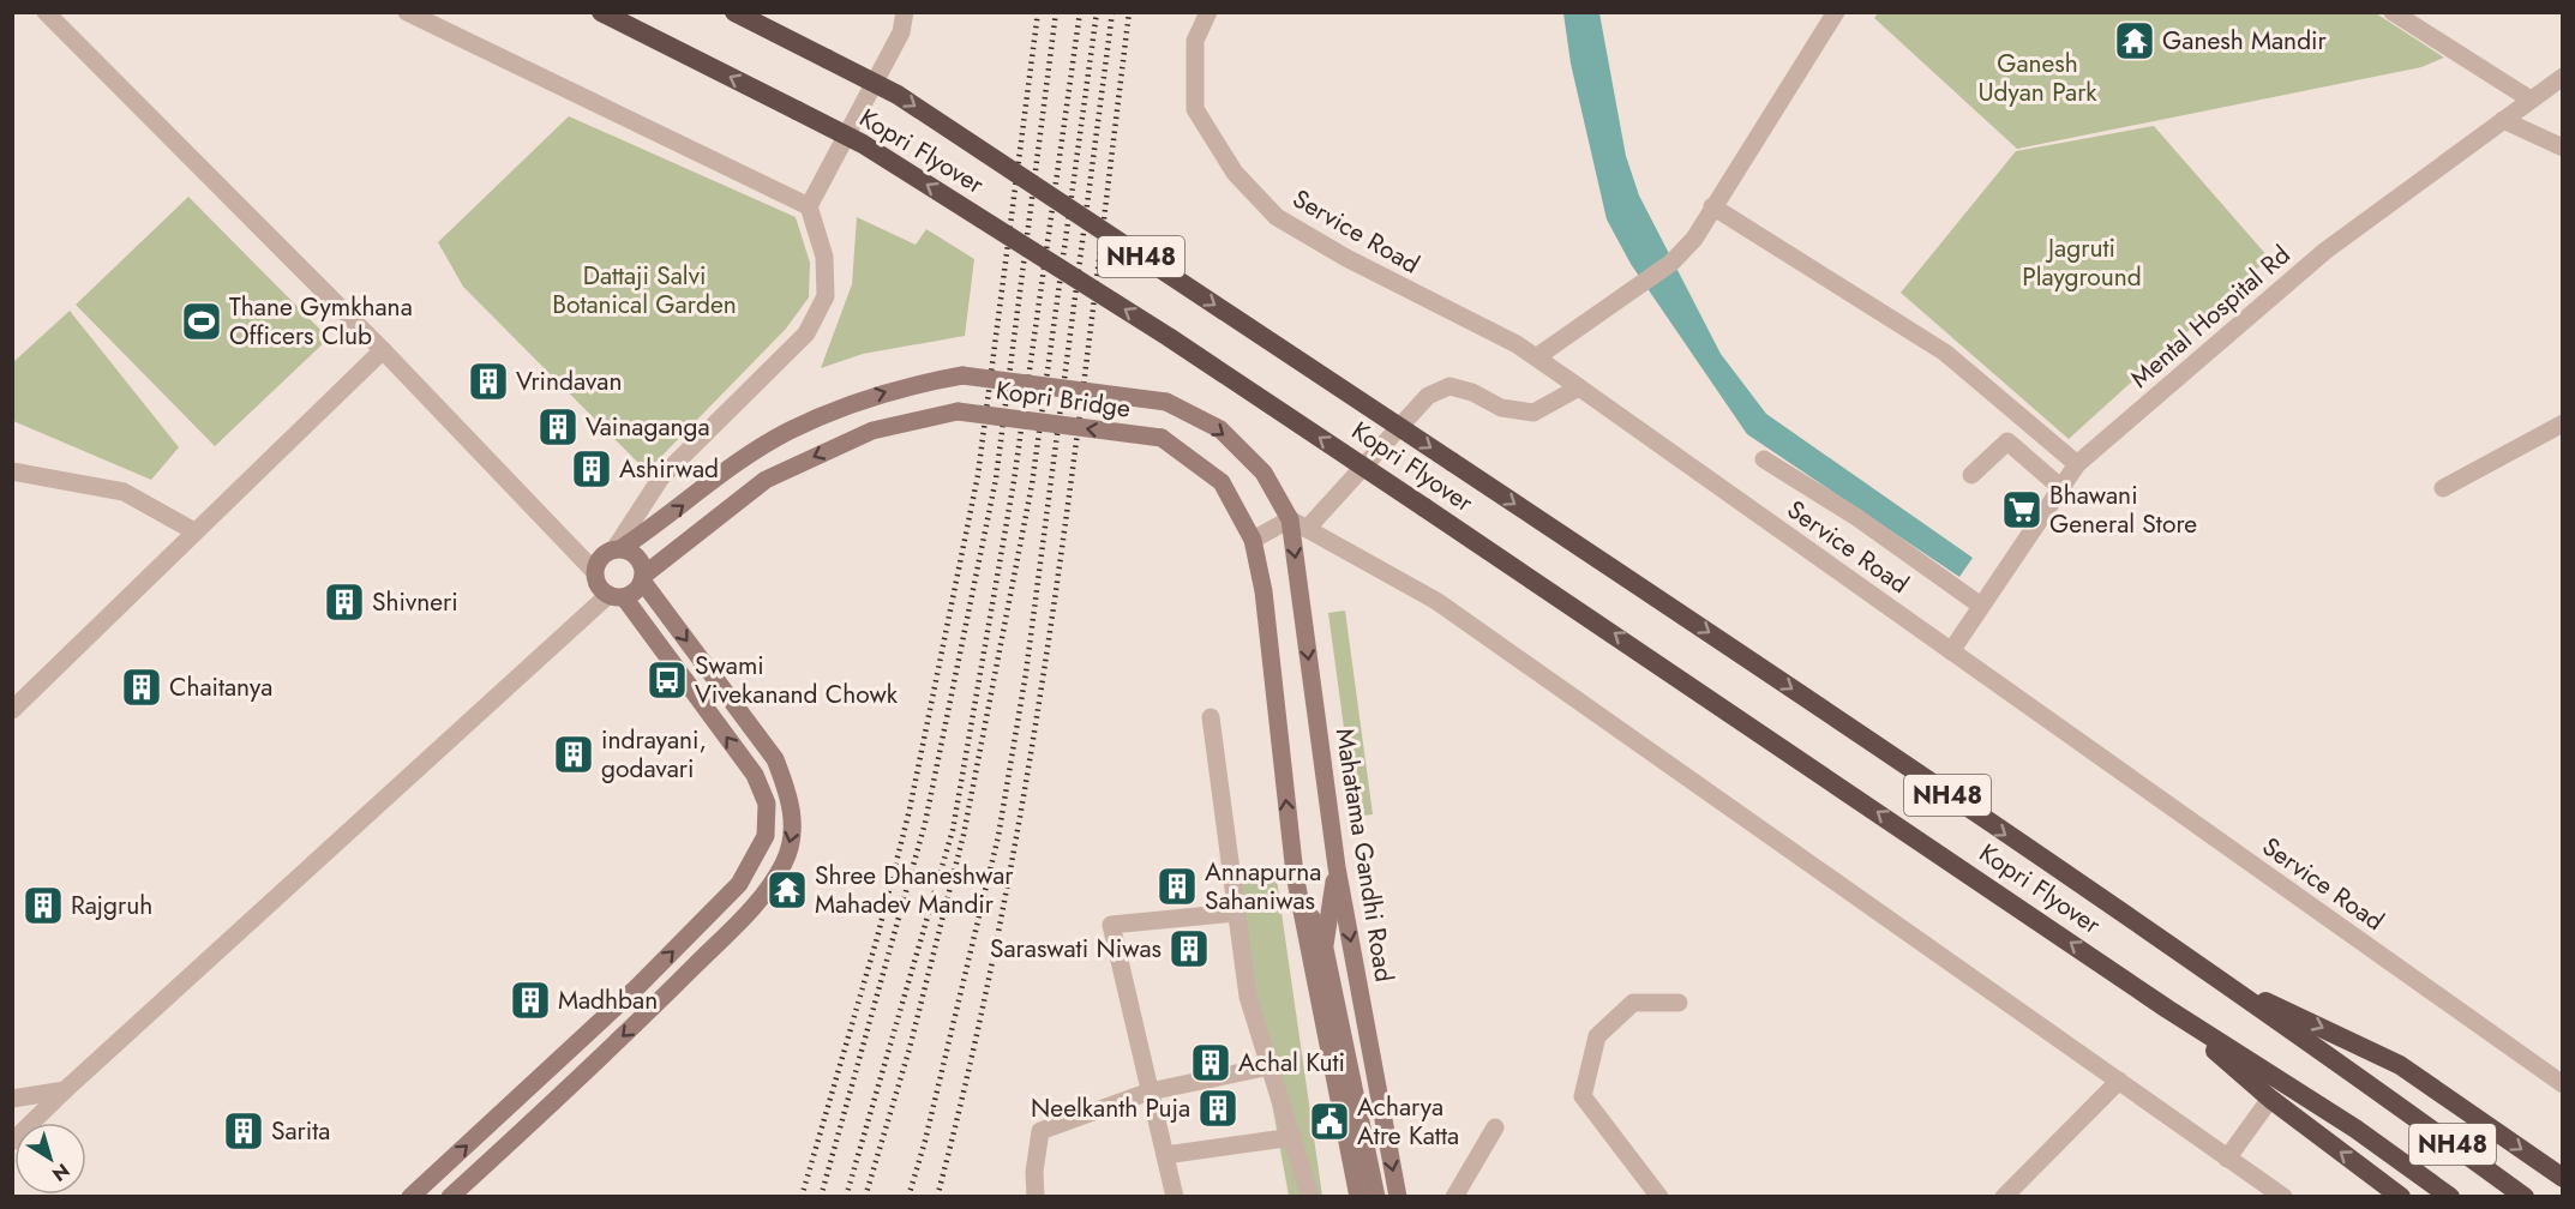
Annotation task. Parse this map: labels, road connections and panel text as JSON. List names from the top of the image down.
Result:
{
  "streets": {
    "highway": ["Kopri Flyover", "NH48"],
    "main road": ["Kopri Bridge", "Mahatama Gandhi Road"],
    "street": ["Service Road", "Mental Hospital Rd"]
  },
  "crossings": [
    ["Kopri Flyover", "NH48"],
    ["Service Road", "Mental Hospital Rd"]
  ],
  "one_way": ["Kopri Bridge"],
  "parks": ["Ganesh Udyan Park", "Jagruti Playground", "Dattaji Salvi Botanical Garden"],
  "places": {
    "temple": ["Ganesh Mandir", "Shree Dhaneshwar Mahadev Mandir"],
    "sports": ["Thane Gymkhana Officers Club"],
    "building": [
      "Vrindavan",
      "Vainaganga",
      "Ashirwad",
      "Shivneri",
      "Chaitanya",
      "indrayani, godavari",
      "Annapurna Sahaniwas",
      "Rajgruh",
      "Saraswati Niwas",
      "Madhban",
      "Achal Kuti",
      "Neelkanth Puja",
      "Sarita"
    ],
    "supermarket": ["Bhawani General Store"],
    "bus stop": ["Swami Vivekanand Chowk"],
    "public building": ["Acharya Atre Katta"]
  },
  "north": "bottom right"
}
